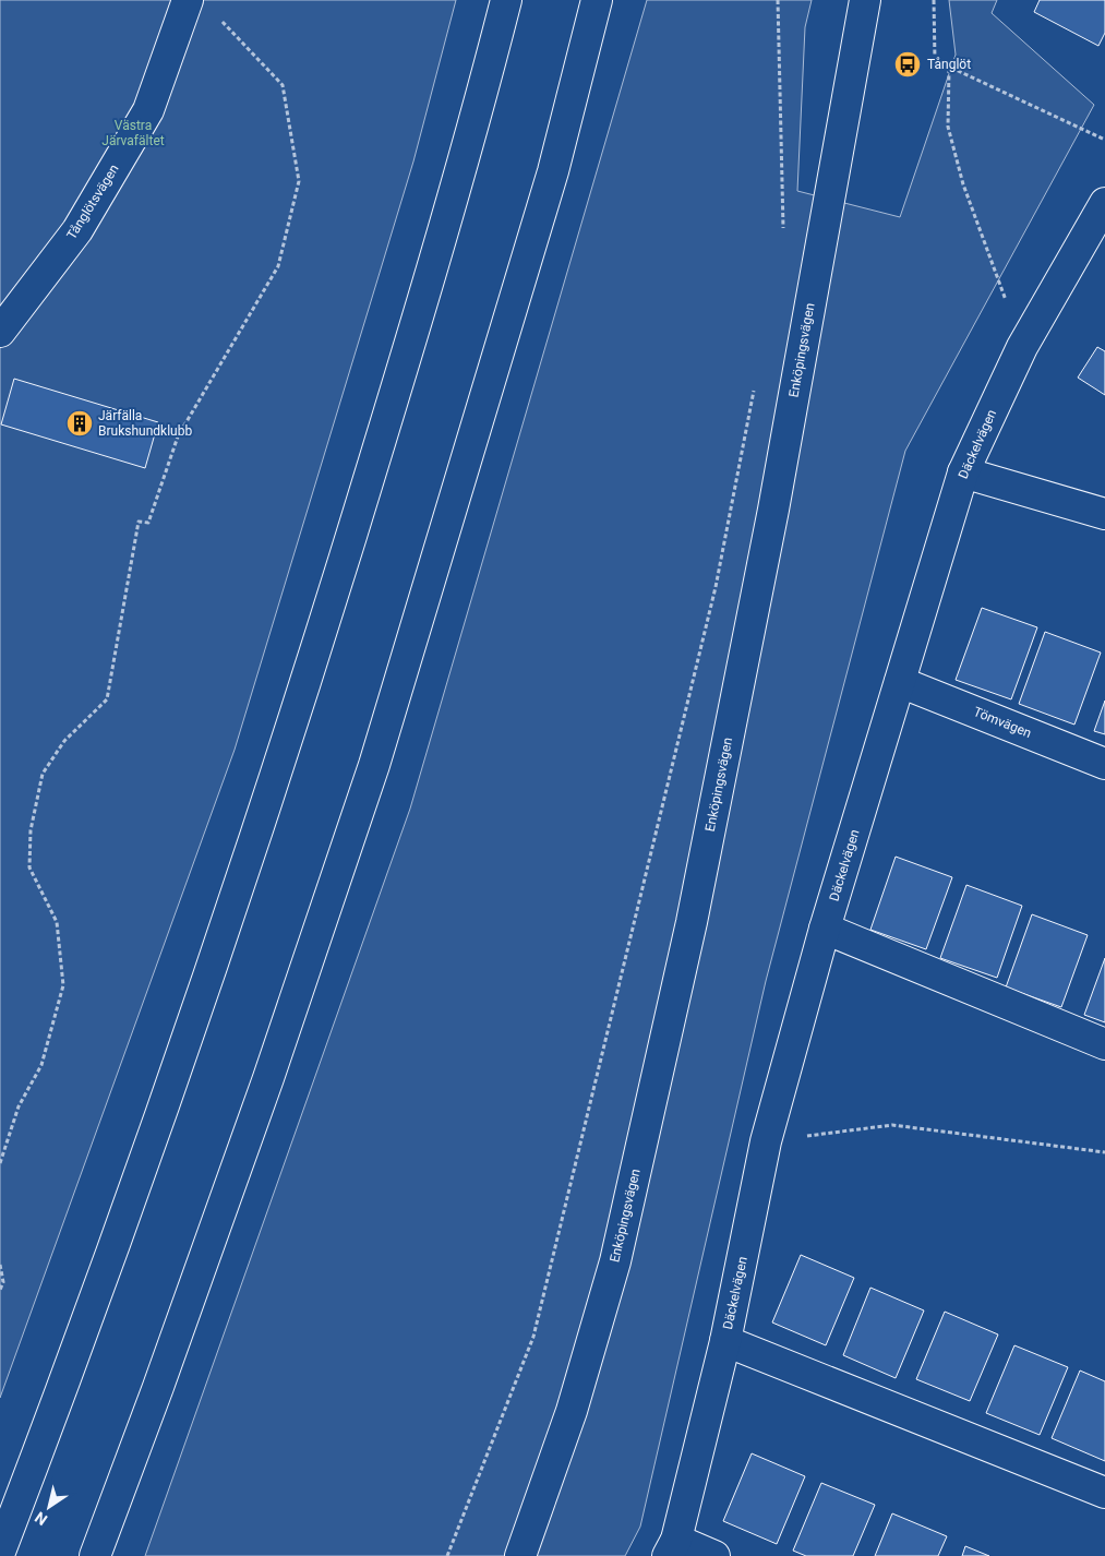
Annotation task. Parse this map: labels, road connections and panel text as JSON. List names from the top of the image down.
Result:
{
  "streets": {
    "main road": [
      "Tånglötsvägen",
      "Enköpingsvägen",
      "Däckelvägen",
      "Tömvägen"
    ]
  },
  "crossings": [
    ["Däckelvägen", "Tömvägen"]
  ],
  "parks": ["Västra Järvafältet"],
  "places": {
    "bus stop": ["Tånglöt"],
    "building": ["Järfälla Brukshundklubb"]
  },
  "north": "bottom left"
}
